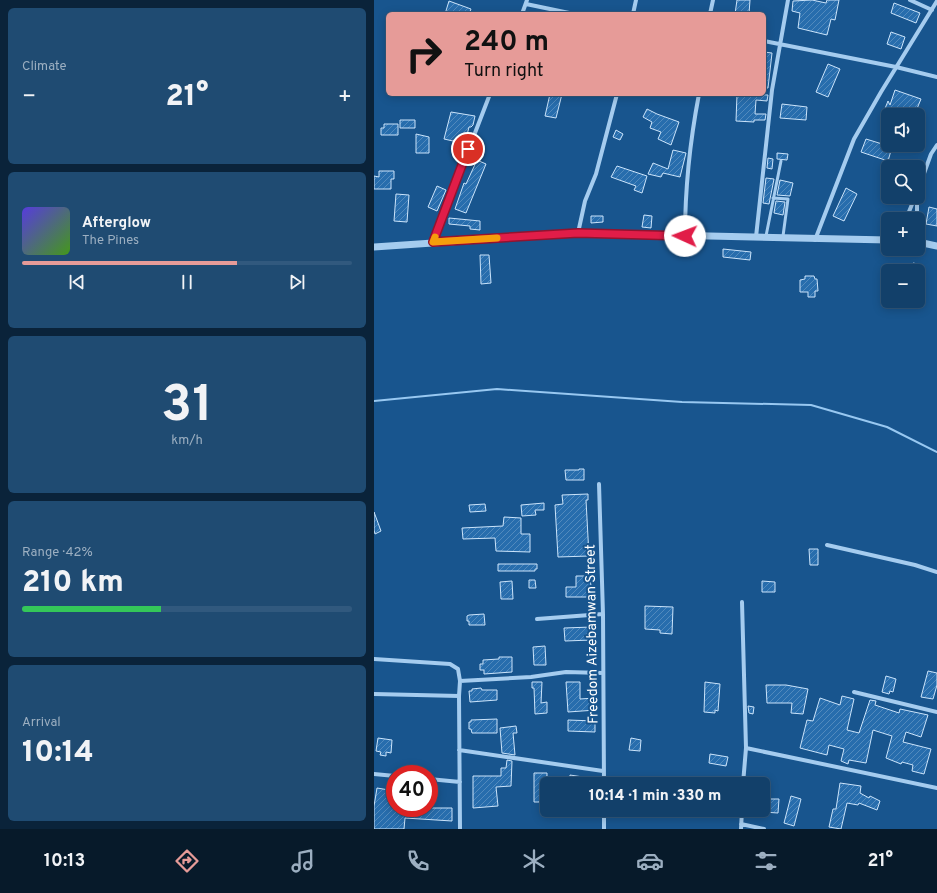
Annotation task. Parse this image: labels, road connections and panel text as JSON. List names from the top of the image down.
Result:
{
  "streets": {
    "street": ["Freedom Aizebamwan Street"]
  },
  "page": {
    "tile": [
      "Climate",
      ["31", "km/h"],
      ["Range · 42%", "210 km"],
      ["Arrival", "10:14"]
    ],
    "turn": ["240 m", "Turn right"],
    "heat": ["−", "21°", "+"],
    "map_buttons": ["+", "−"],
    "song": ["Afterglow", "The Pines"],
    "limit": "40",
    "trip": "10:14 · 1 min · 330 m",
    "tabs": ["10:13", "21°"]
  }
}
